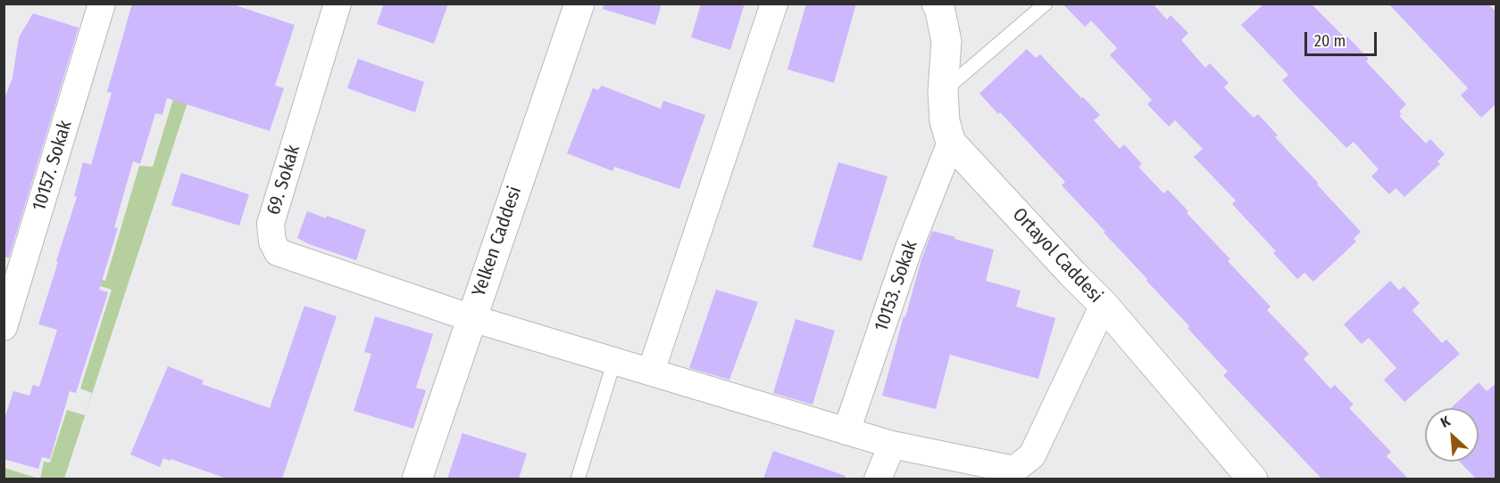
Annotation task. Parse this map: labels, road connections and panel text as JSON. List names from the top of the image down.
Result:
{
  "streets": {
    "street": [
      "10157. Sokak",
      "69. Sokak",
      "Yelken Caddesi",
      "Ortayol Caddesi",
      "10153. Sokak"
    ]
  },
  "crossings": [
    ["69. Sokak", "Yelken Caddesi"],
    ["69. Sokak", "Ortayol Caddesi"],
    ["69. Sokak", "10153. Sokak"],
    ["Ortayol Caddesi", "10153. Sokak"]
  ],
  "scale_bar": "20 m",
  "north": "top left"
}
